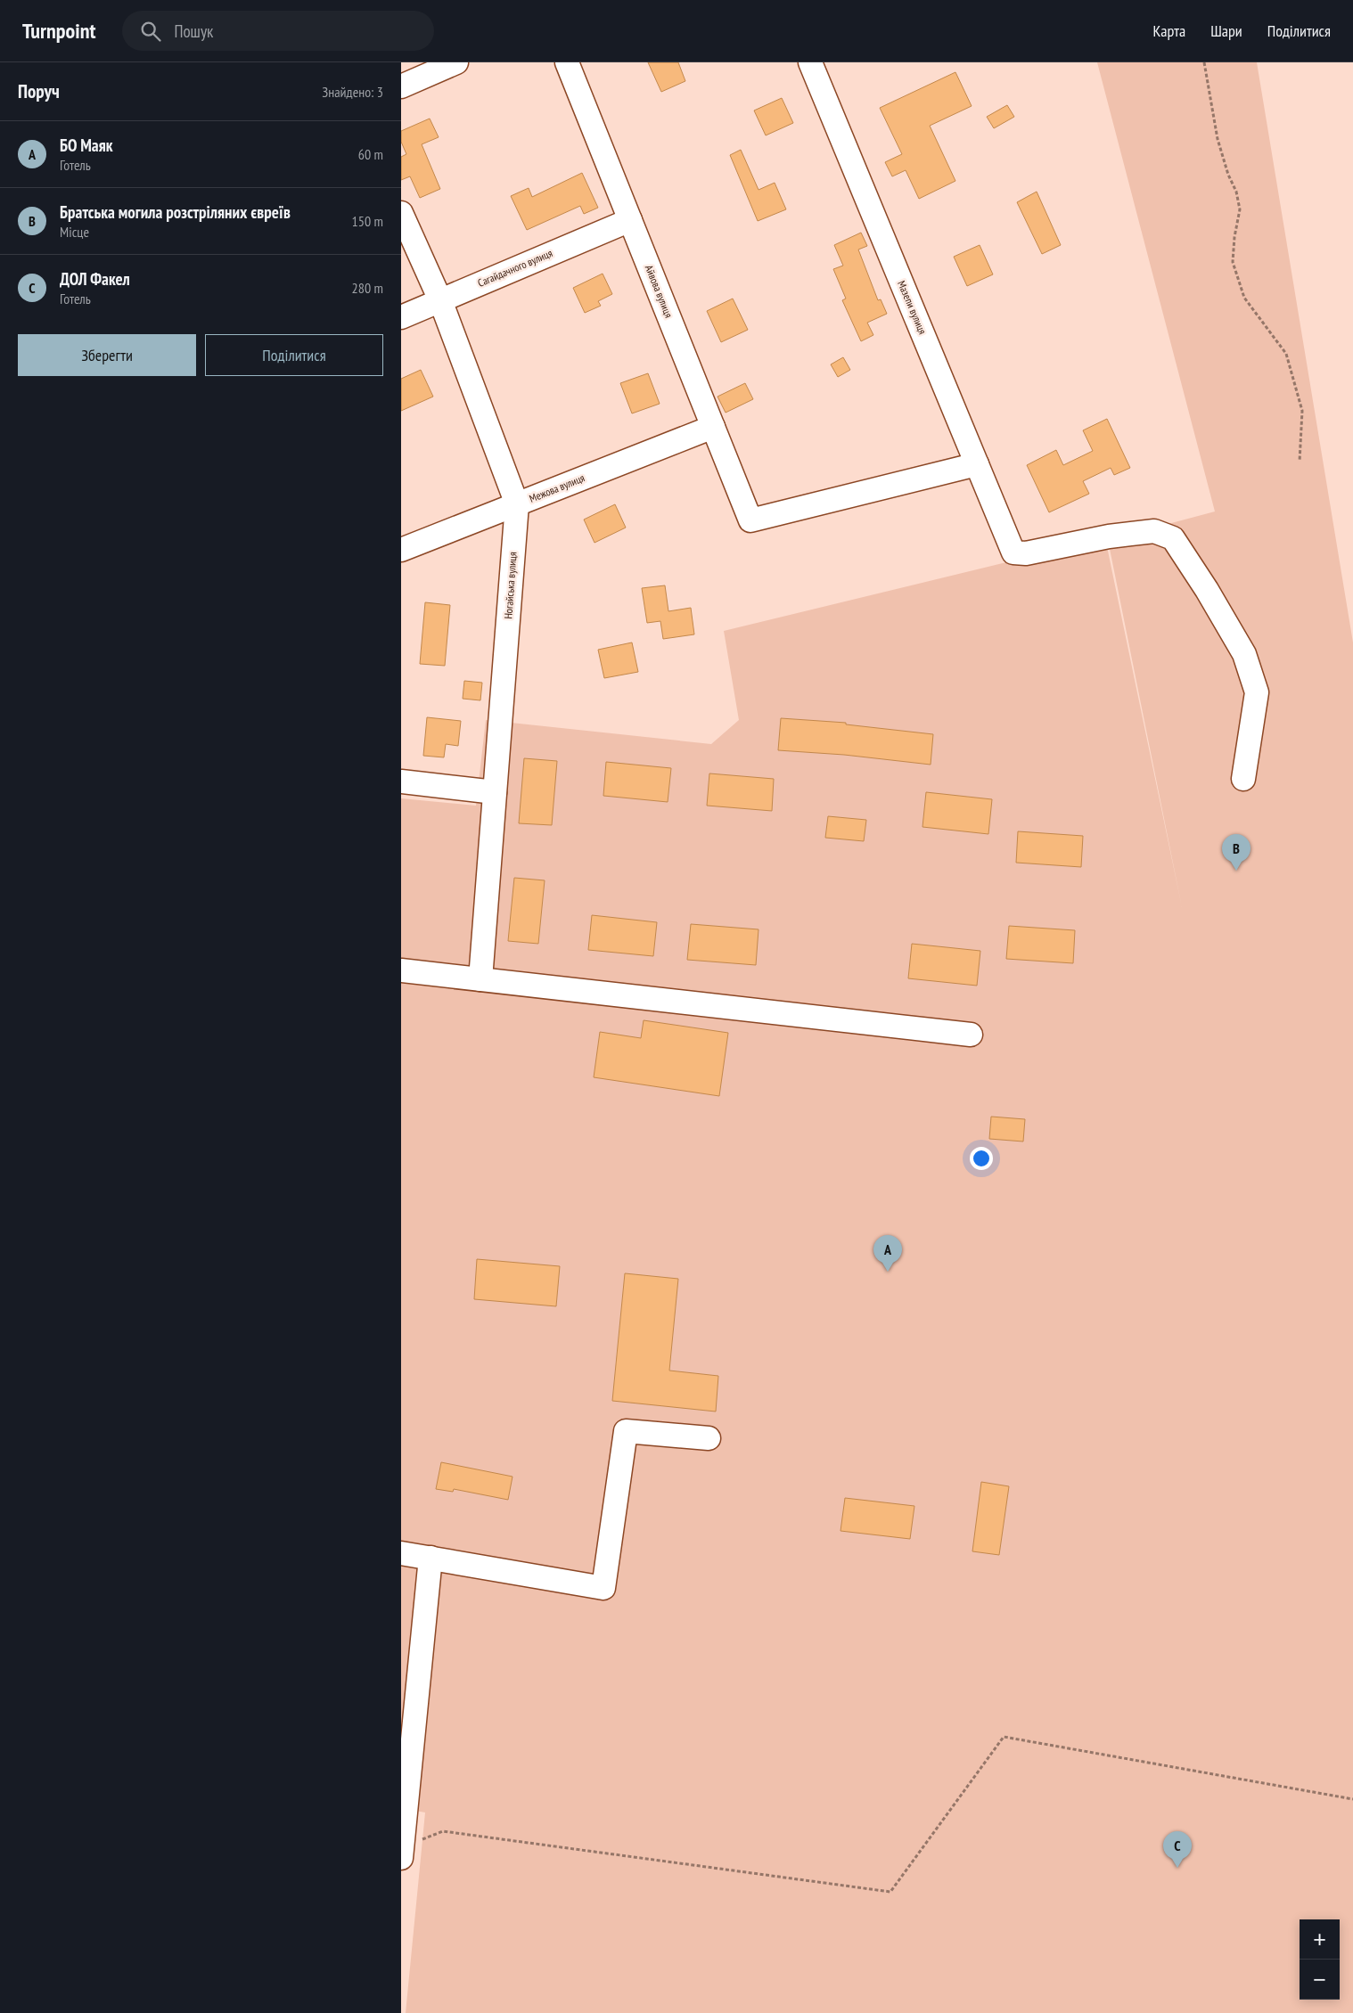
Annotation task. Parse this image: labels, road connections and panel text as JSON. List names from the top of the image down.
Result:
{
  "streets": {
    "street": [
      "Сагайдачного вулиця",
      "Айвова вулиця",
      "Мазепи вулиця",
      "Межова вулиця",
      "Ногайська вулиця"
    ]
  },
  "crossings": [
    ["Сагайдачного вулиця", "Айвова вулиця"],
    ["Сагайдачного вулиця", "Ногайська вулиця"],
    ["Айвова вулиця", "Мазепи вулиця"],
    ["Айвова вулиця", "Межова вулиця"],
    ["Межова вулиця", "Ногайська вулиця"]
  ],
  "page": {
    "header": "Turnpoint",
    "search": "Пошук",
    "nav": ["Карта", "Шари", "Поділитися"],
    "heading": ["Поруч", "Знайдено: 3"],
    "list": [
      {
        "mark": "A",
        "name": "БО Маяк",
        "note": "Готель",
        "value": "60 m"
      },
      {
        "mark": "B",
        "name": "Братська могила розстріляних євреїв",
        "note": "Місце",
        "value": "150 m"
      },
      {
        "mark": "C",
        "name": "ДОЛ Факел",
        "note": "Готель",
        "value": "280 m"
      }
    ],
    "buttons": ["Зберегти", "Поділитися"],
    "pins": ["B", "A", "C"],
    "map_buttons": ["+", "−"]
  }
}
